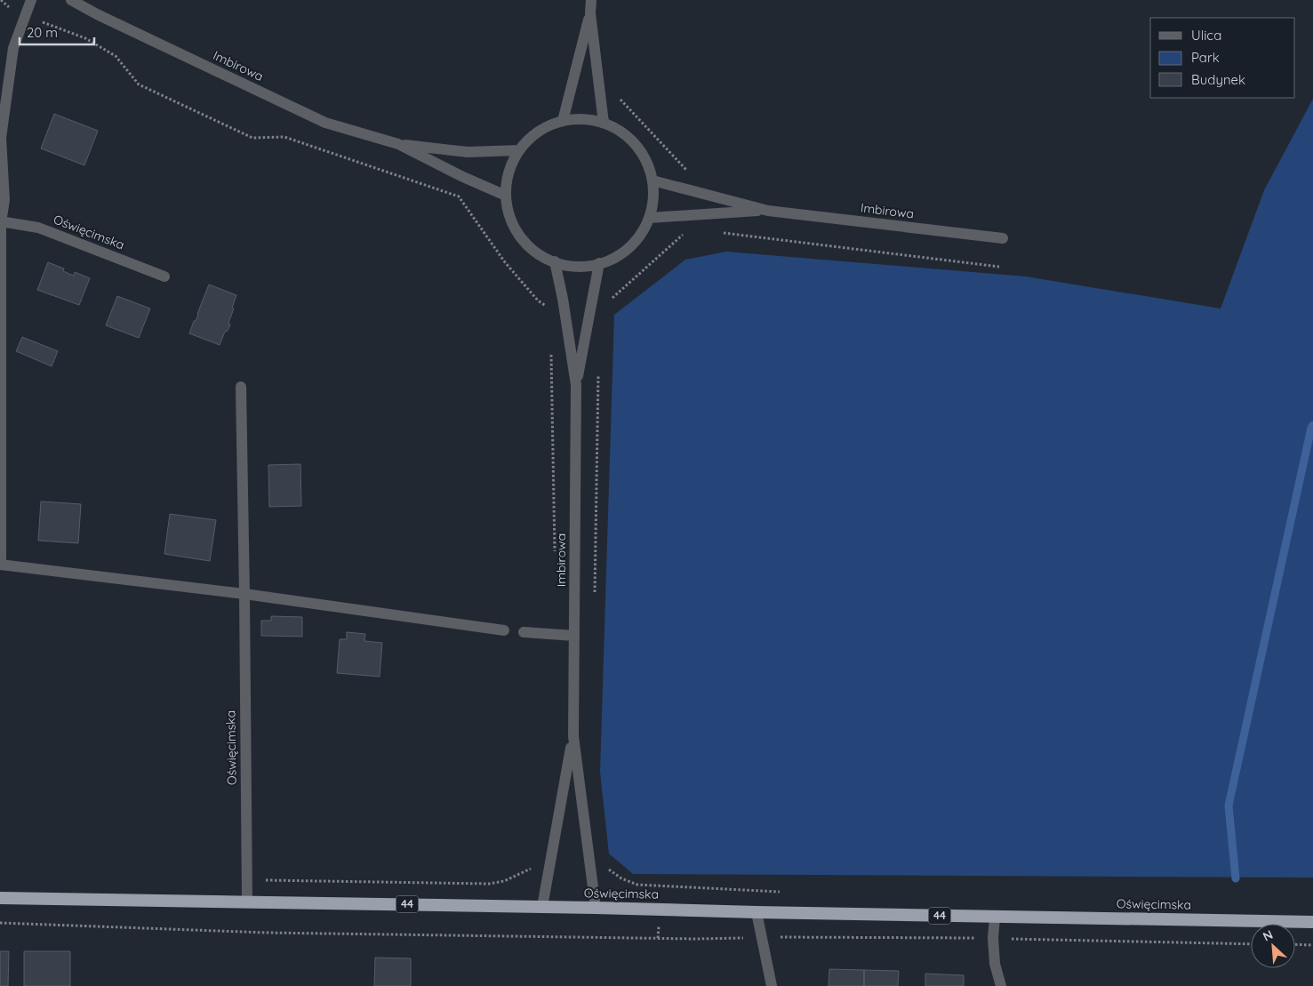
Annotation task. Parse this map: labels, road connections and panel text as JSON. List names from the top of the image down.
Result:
{
  "streets": {
    "highway": ["Oświęcimska", "44"],
    "street": ["Imbirowa"]
  },
  "crossings": [
    ["Imbirowa", "Oświęcimska"]
  ],
  "legend": ["Ulica", "Park", "Budynek"],
  "scale_bar": "20 m",
  "north": "top left"
}
